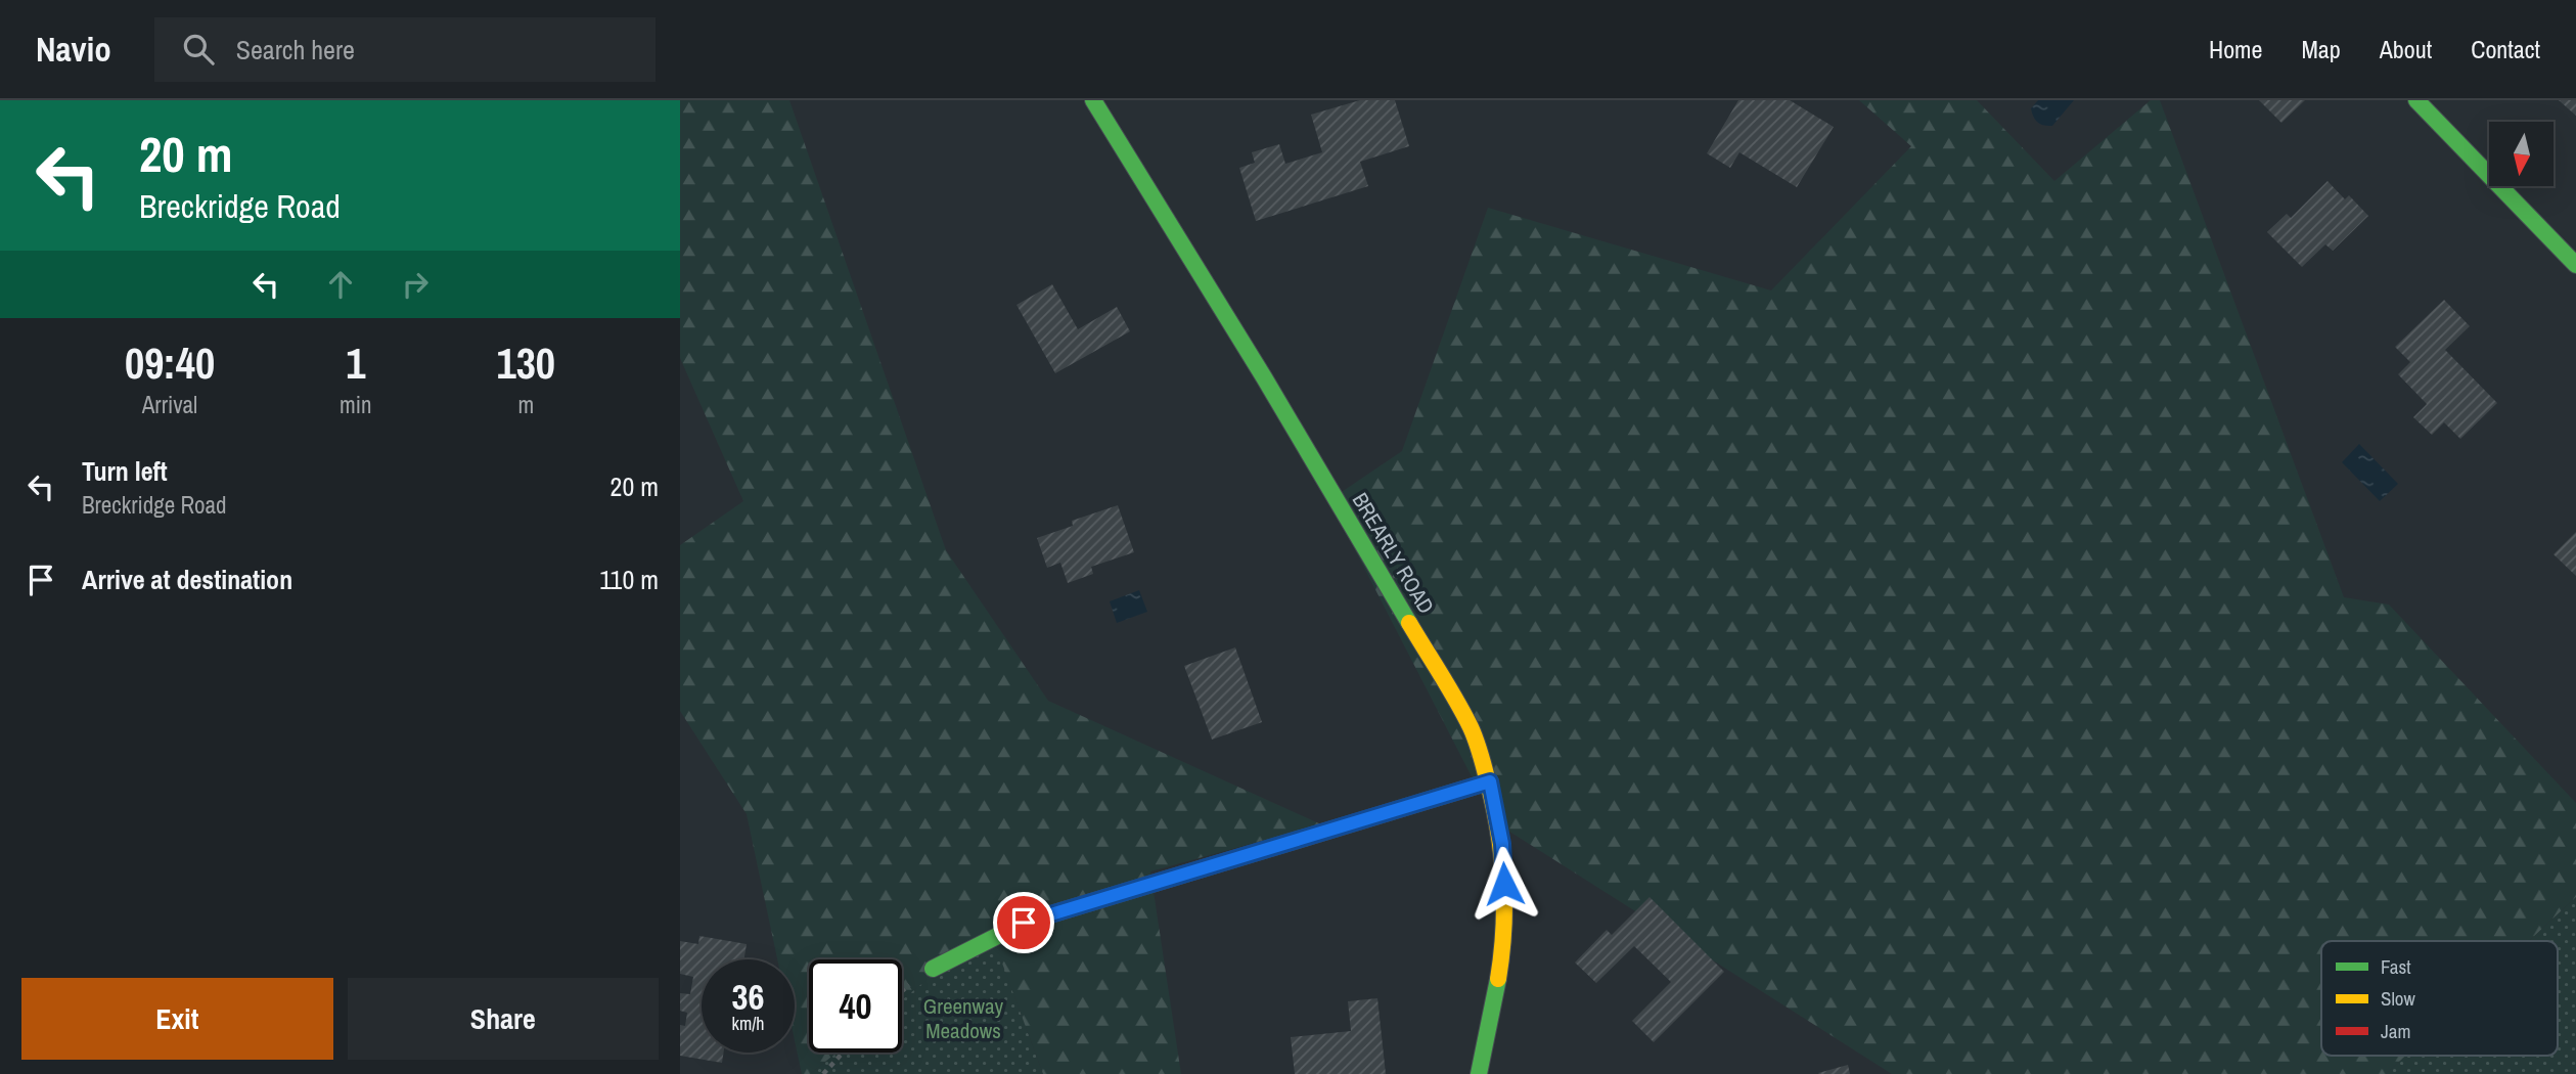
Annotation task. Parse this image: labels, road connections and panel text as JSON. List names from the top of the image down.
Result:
{
  "streets": {
    "street": ["BREARLY ROAD"]
  },
  "parks": ["Greenway Meadows"],
  "legend": ["Fast", "Slow", "Jam"],
  "north": "bottom",
  "page": {
    "header": "Navio",
    "search": "Search here",
    "nav": [
      "Home",
      "Map",
      "About",
      "Contact"
    ],
    "turn": ["20 m", "Breckridge Road"],
    "eta": [
      "09:40",
      "Arrival",
      "1",
      "min",
      "130",
      "m"
    ],
    "list": [
      {
        "name": "Turn left",
        "note": "Breckridge Road",
        "value": "20 m"
      },
      {
        "name": "Arrive at destination",
        "value": "110 m"
      }
    ],
    "speed": "36 km/h",
    "limit": "40",
    "buttons": ["Exit", "Share"]
  }
}
